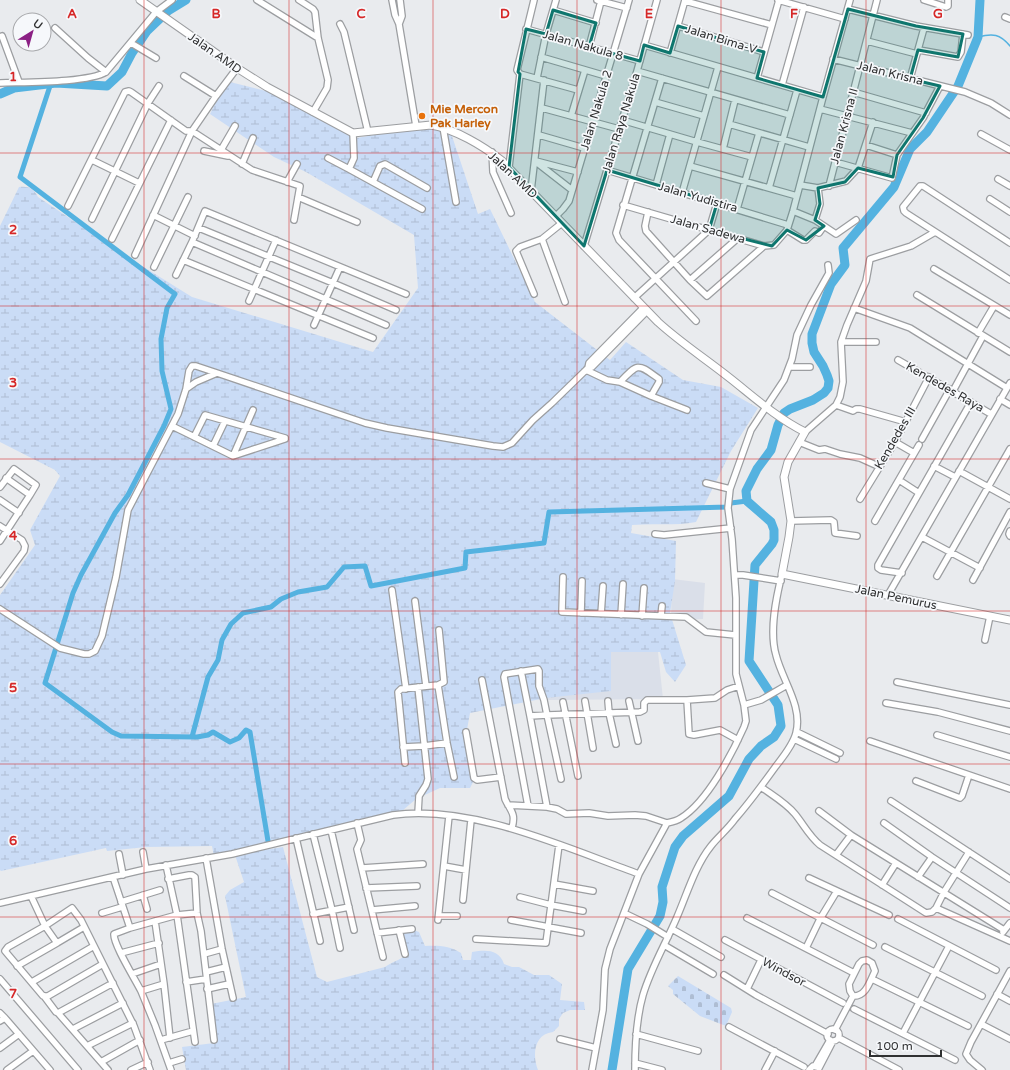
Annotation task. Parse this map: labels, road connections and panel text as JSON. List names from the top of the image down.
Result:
{
  "streets": {
    "street": [
      "Jalan Bima-V",
      "Jalan Nakula 8",
      "Jalan AMD",
      "Jalan Krisna",
      "Jalan Nakula 2",
      "Jalan Raya Nakula",
      "Jalan Krisna II",
      "Jalan Yudistira",
      "Jalan Sadewa",
      "Kendedes Raya",
      "Kendedes III",
      "Jalan Pemurus",
      "Windsor"
    ]
  },
  "crossings": [
    ["Jalan Nakula 8", "Jalan Nakula 2"],
    ["Jalan Nakula 8", "Jalan Raya Nakula"],
    ["Jalan AMD", "Jalan Nakula 2"],
    ["Jalan AMD", "Jalan Raya Nakula"],
    ["Jalan Krisna", "Jalan Krisna II"],
    ["Jalan Raya Nakula", "Jalan Yudistira"],
    ["Kendedes Raya", "Kendedes III"]
  ],
  "places": ["Mie Mercon Pak Harley"],
  "scale_bar": "100 m",
  "north": "top right",
  "grid": {
    "columns": [
      "A",
      "B",
      "C",
      "D",
      "E",
      "F",
      "G"
    ],
    "rows": [
      "1",
      "2",
      "3",
      "4",
      "5",
      "6",
      "7"
    ]
  }
}
